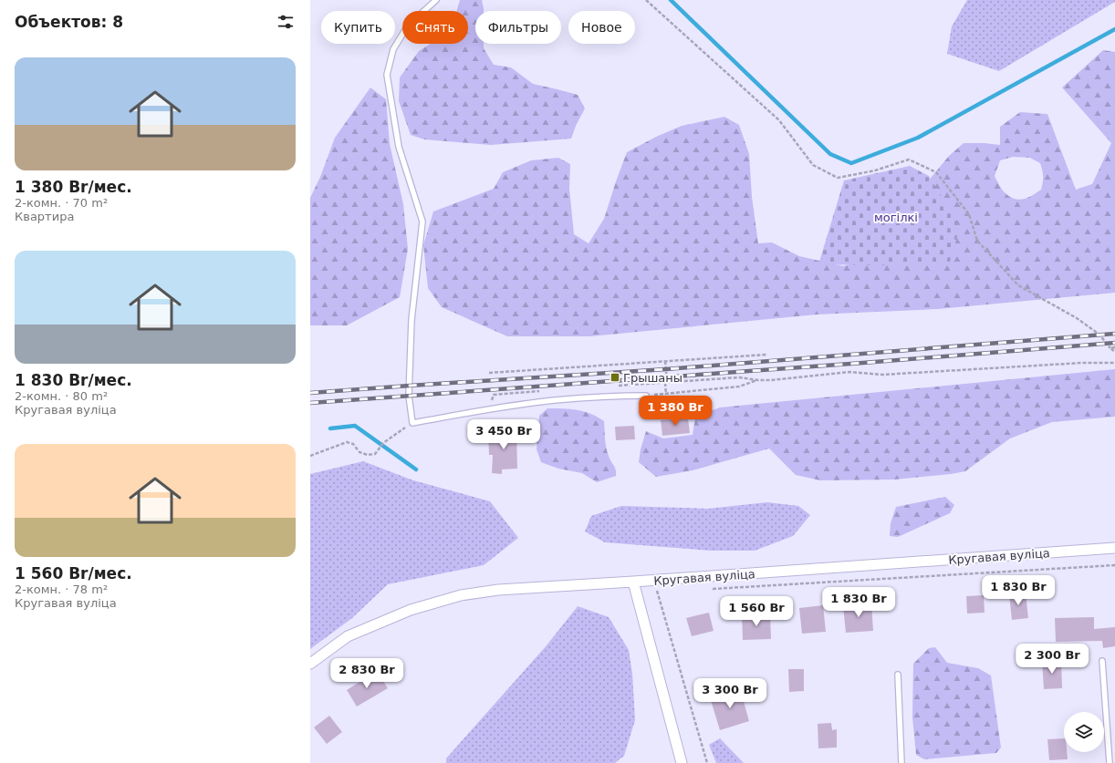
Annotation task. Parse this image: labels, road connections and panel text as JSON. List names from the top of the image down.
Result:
{
  "streets": {
    "street": ["Кругавая вуліца"]
  },
  "parks": ["могілкі"],
  "places": {
    "transit": ["Грышаны"]
  },
  "page": {
    "heading": "Объектов: 8",
    "chip": [
      "Купить",
      "Снять",
      "Фильтры",
      "Новое"
    ],
    "list": [
      {
        "name": "1 380 Br/мес.",
        "note": "2-комн. · 70 m² · Квартира"
      },
      {
        "name": "1 830 Br/мес.",
        "note": "2-комн. · 80 m² · Кругавая вуліца"
      },
      {
        "name": "1 560 Br/мес.",
        "note": "2-комн. · 78 m² · Кругавая вуліца"
      }
    ],
    "price": [
      "1 380 Br",
      "3 450 Br",
      "1 830 Br",
      "1 830 Br",
      "1 560 Br",
      "2 300 Br",
      "2 830 Br",
      "3 300 Br"
    ]
  }
}
